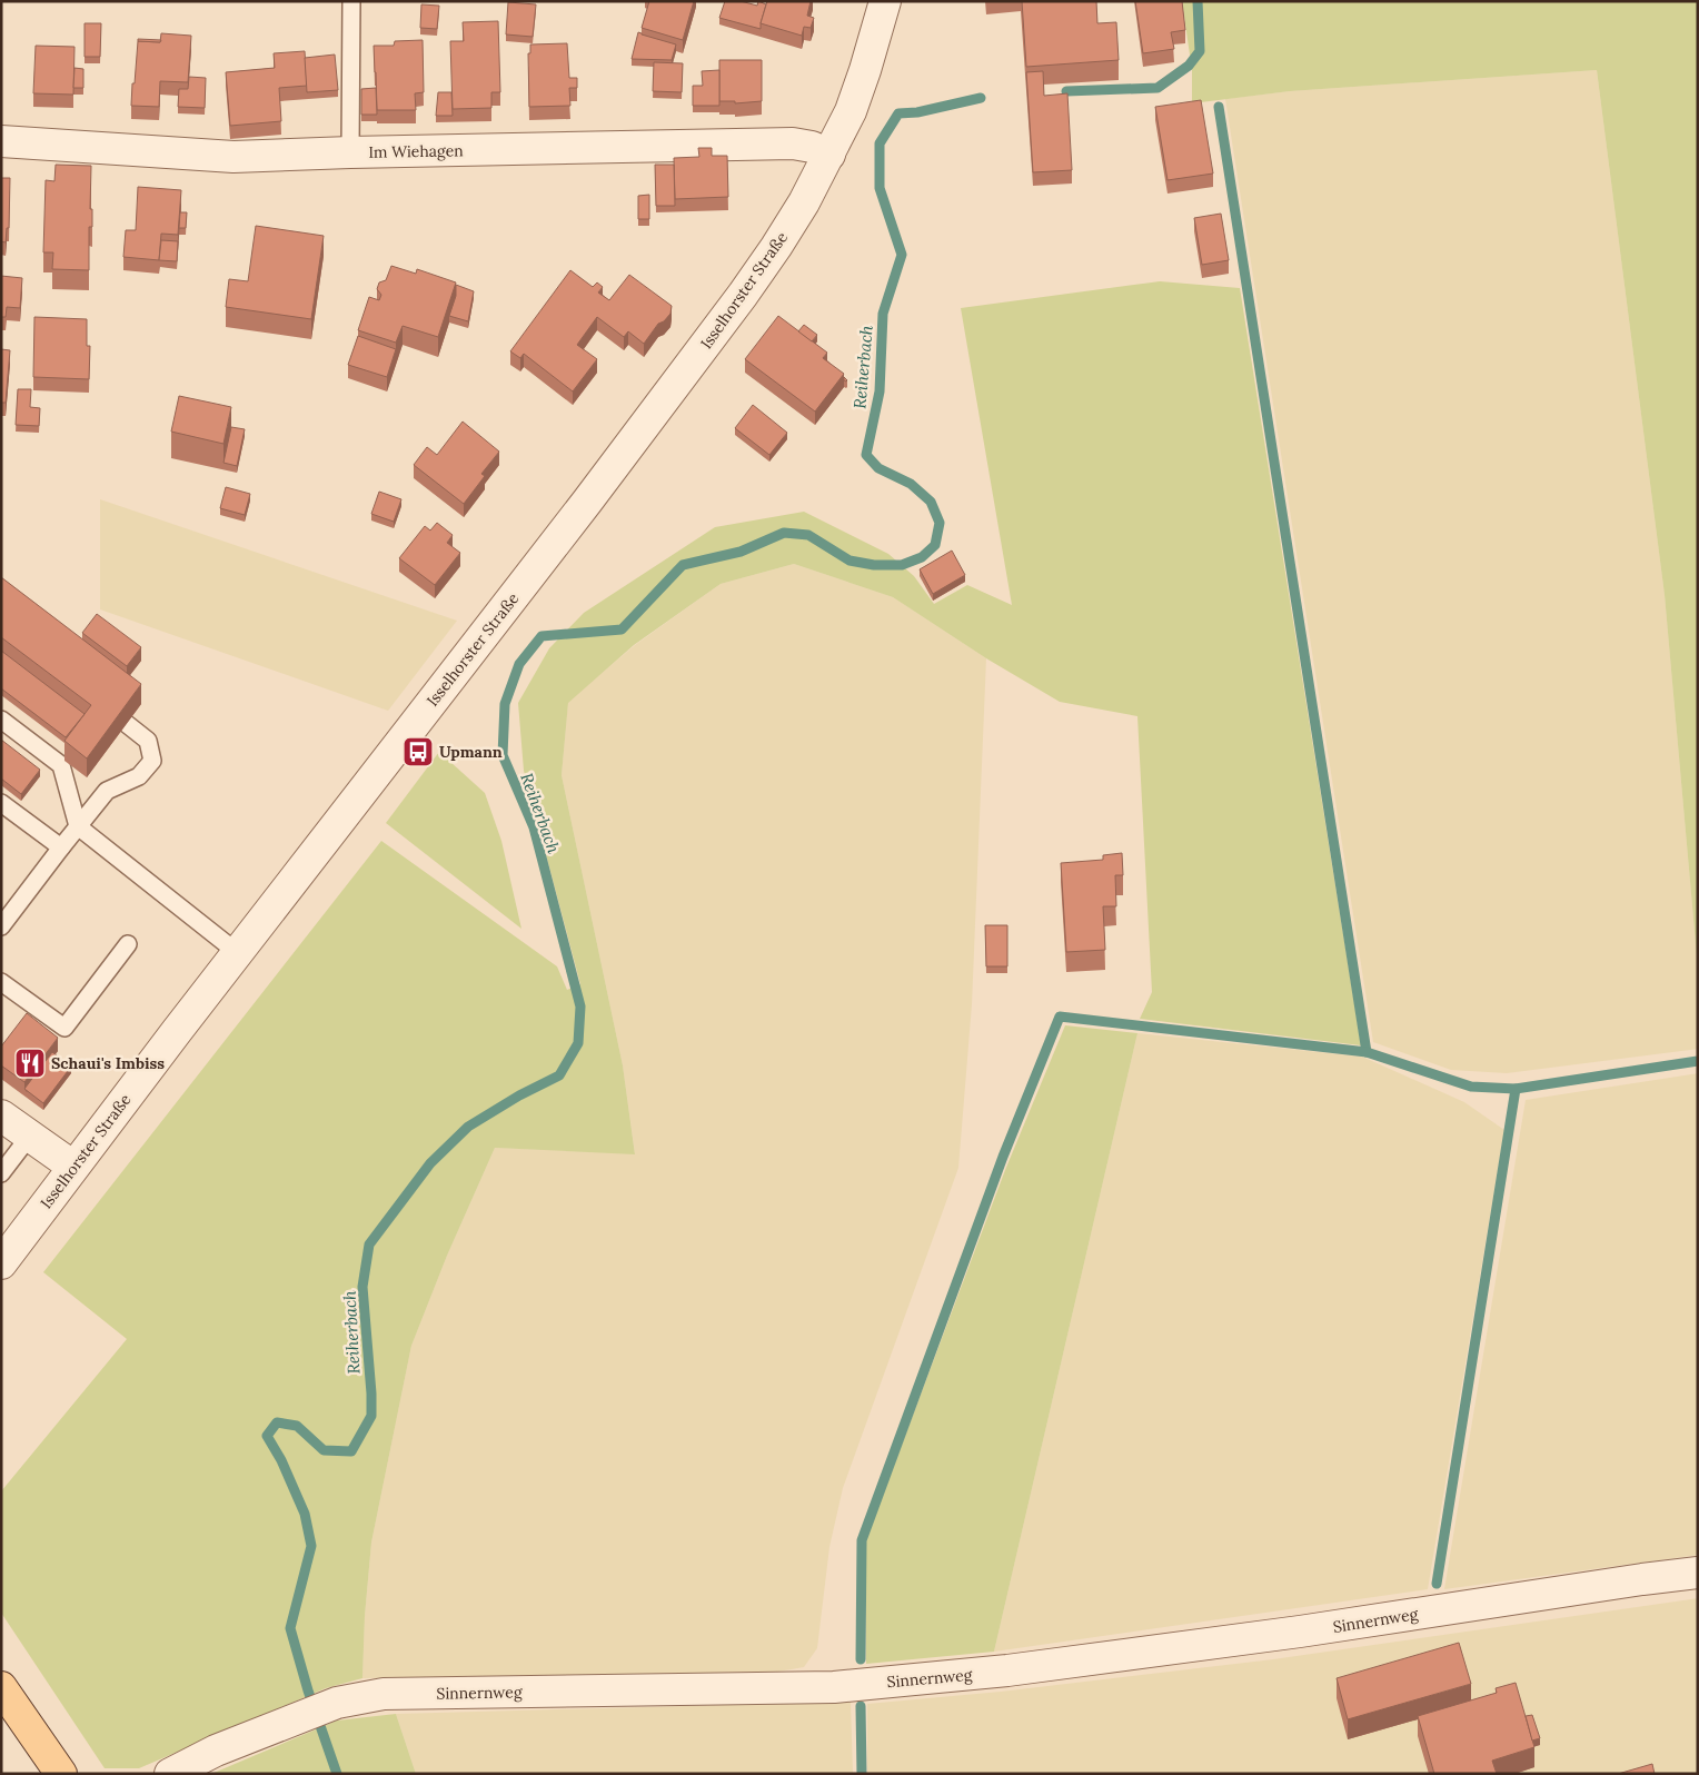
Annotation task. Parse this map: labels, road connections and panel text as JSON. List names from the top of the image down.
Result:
{
  "streets": {
    "street": ["Im Wiehagen", "Isselhorster Straße", "Sinnernweg"]
  },
  "crossings": [
    ["Im Wiehagen", "Isselhorster Straße"]
  ],
  "water": ["Reiherbach"],
  "places": {
    "bus stop": ["Upmann"],
    "restaurant": ["Schaui's Imbiss"]
  }
}
